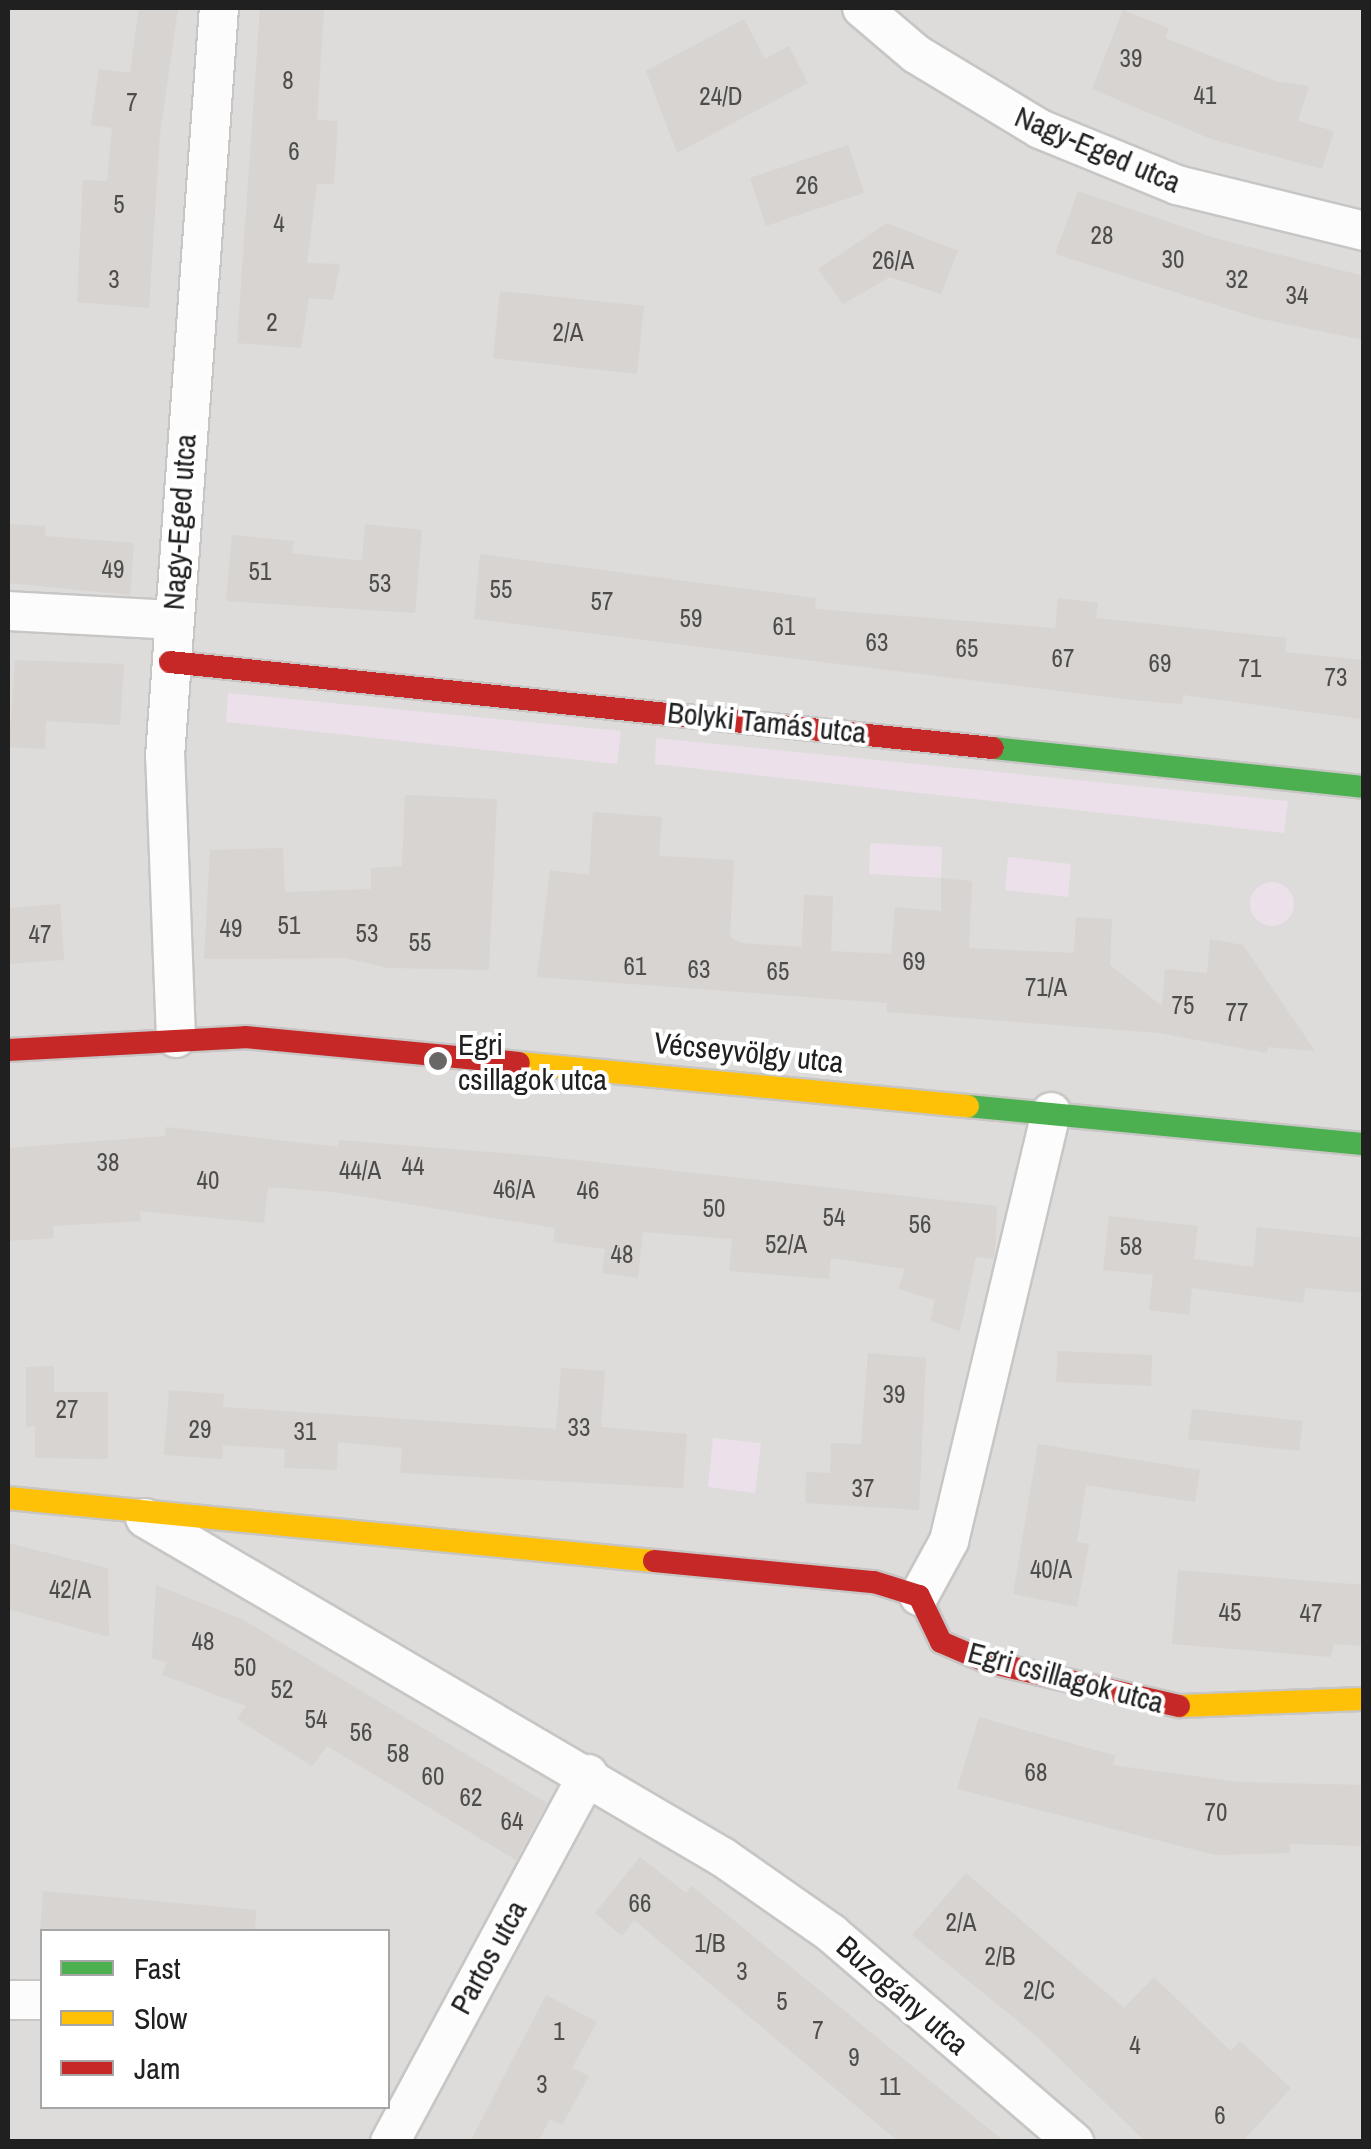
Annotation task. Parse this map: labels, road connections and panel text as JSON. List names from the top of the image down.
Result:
{
  "streets": {
    "street": [
      "Nagy-Eged utca",
      "Bolyki Tamás utca",
      "Vécseyvölgy utca",
      "Egri csillagok utca",
      "Partos utca",
      "Buzogány utca"
    ]
  },
  "crossings": [
    ["Nagy-Eged utca", "Bolyki Tamás utca"],
    ["Nagy-Eged utca", "Vécseyvölgy utca"],
    ["Partos utca", "Buzogány utca"]
  ],
  "places": ["Egri csillagok utca"],
  "house_numbers": [
    "39",
    "8",
    "41",
    "24/D",
    "7",
    "6",
    "26",
    "5",
    "4",
    "28",
    "30",
    "26/A",
    "3",
    "32",
    "34",
    "2",
    "2/A",
    "49",
    "51",
    "53",
    "55",
    "57",
    "59",
    "61",
    "63",
    "65",
    "67",
    "69",
    "71",
    "73",
    "51",
    "49",
    "53",
    "47",
    "55",
    "69",
    "61",
    "63",
    "65",
    "71/A",
    "75",
    "77",
    "38",
    "44",
    "44/A",
    "40",
    "46/A",
    "46",
    "50",
    "54",
    "56",
    "52/A",
    "58",
    "48",
    "39",
    "27",
    "33",
    "29",
    "31",
    "37",
    "40/A",
    "42/A",
    "45",
    "47",
    "48",
    "50",
    "52",
    "54",
    "56",
    "58",
    "68",
    "60",
    "62",
    "70",
    "64",
    "66",
    "2/A",
    "1/B",
    "2/B",
    "3",
    "2/C",
    "5",
    "7",
    "1",
    "4",
    "9",
    "3",
    "11",
    "6"
  ],
  "legend": ["Fast", "Slow", "Jam"]
}
